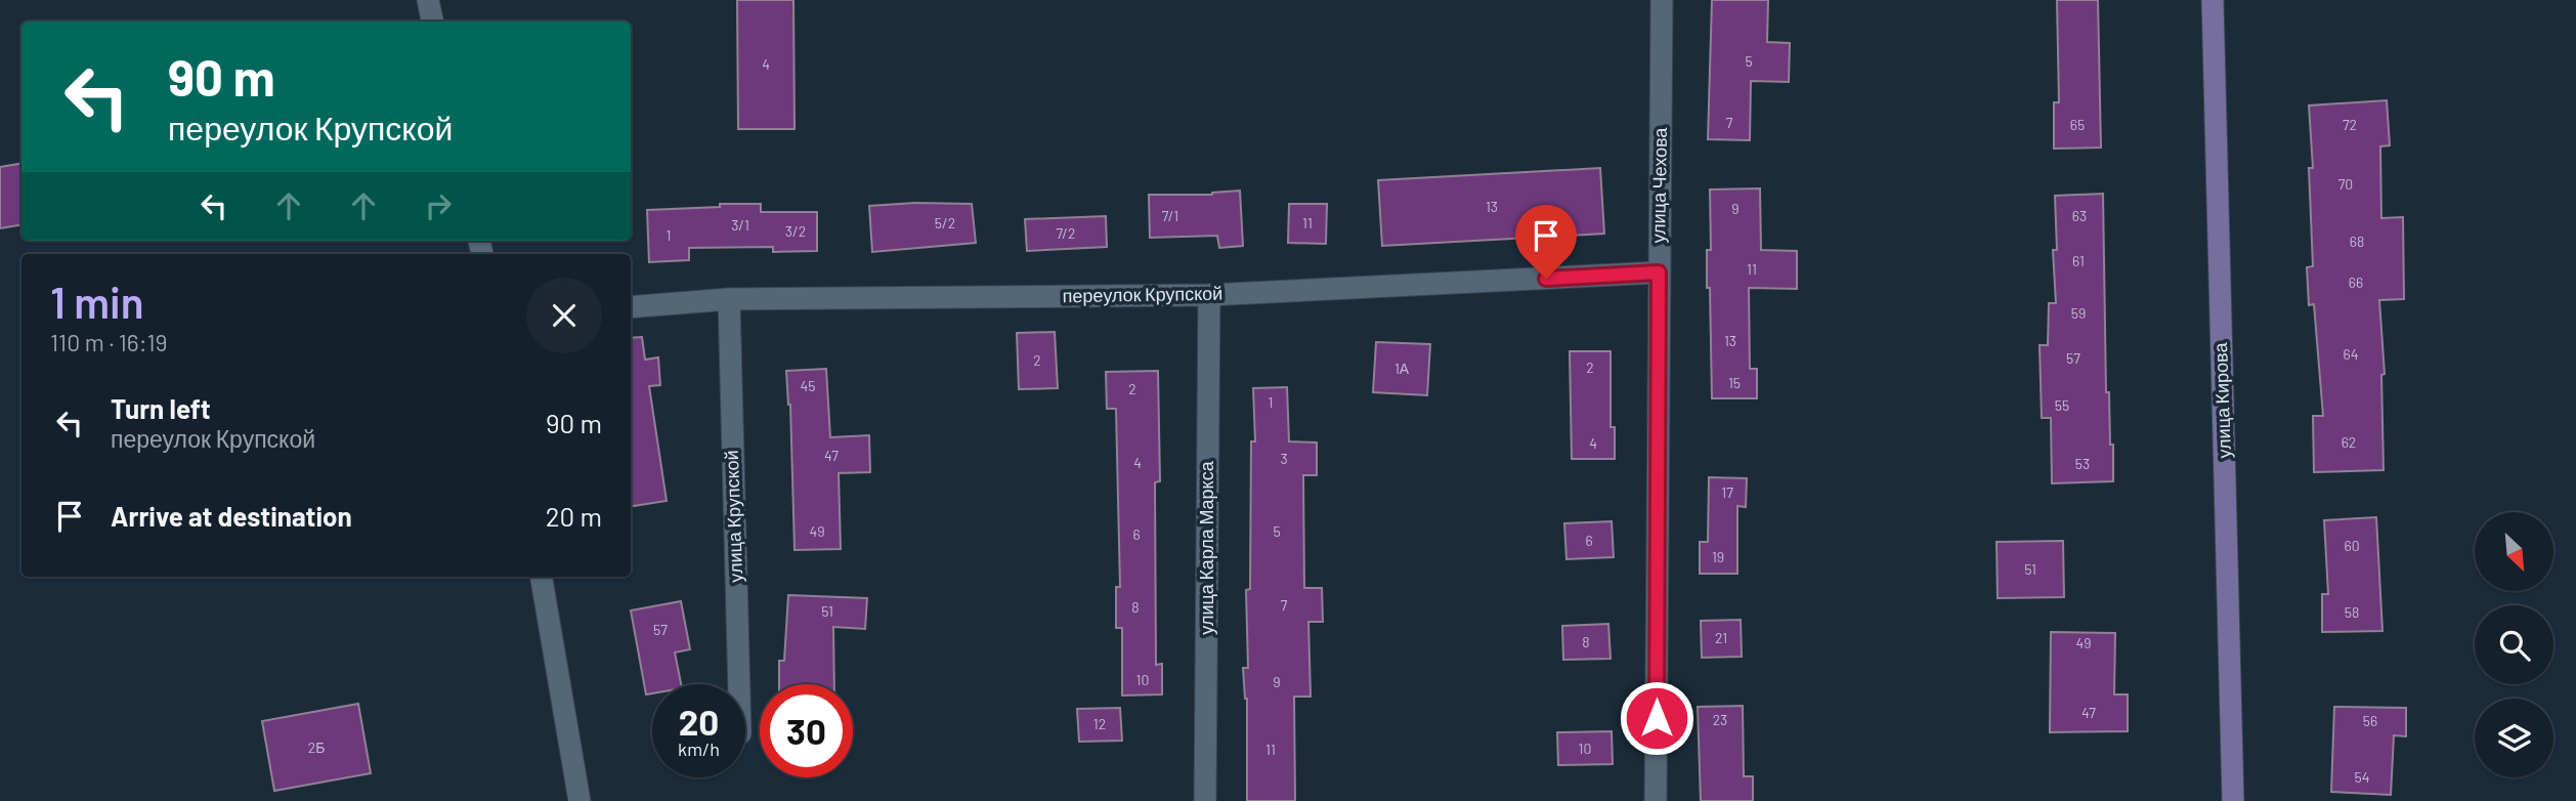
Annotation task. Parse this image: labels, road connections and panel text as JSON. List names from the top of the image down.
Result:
{
  "streets": {
    "main road": ["улица Кирова"],
    "street": [
      "улица Чехова",
      "переулок Крупской",
      "улица Крупской",
      "улица Карла Маркса"
    ]
  },
  "crossings": [
    ["улица Чехова", "переулок Крупской"],
    ["переулок Крупской", "улица Крупской"],
    ["переулок Крупской", "улица Карла Маркса"]
  ],
  "house_numbers": [
    "5",
    "4",
    "7",
    "65",
    "72",
    "70",
    "13",
    "9",
    "7/1",
    "63",
    "5/2",
    "11",
    "3/1",
    "3/2",
    "7/2",
    "1",
    "68",
    "61",
    "11",
    "66",
    "59",
    "13",
    "64",
    "57",
    "2",
    "2",
    "1А",
    "15",
    "45",
    "2",
    "1",
    "55",
    "62",
    "4",
    "47",
    "3",
    "4",
    "53",
    "17",
    "49",
    "5",
    "6",
    "6",
    "60",
    "19",
    "51",
    "7",
    "8",
    "51",
    "58",
    "57",
    "21",
    "8",
    "49",
    "10",
    "9",
    "47",
    "23",
    "56",
    "12",
    "2Б",
    "10",
    "11",
    "54"
  ],
  "north": "bottom right",
  "page": {
    "turn": ["90 m", "переулок Крупской"],
    "heading": ["1 min", "110 m · 16:19"],
    "list": [
      {
        "name": "Turn left",
        "note": "переулок Крупской",
        "value": "90 m"
      },
      {
        "name": "Arrive at destination",
        "value": "20 m"
      }
    ],
    "speed": "20 km/h",
    "limit": "30"
  }
}
